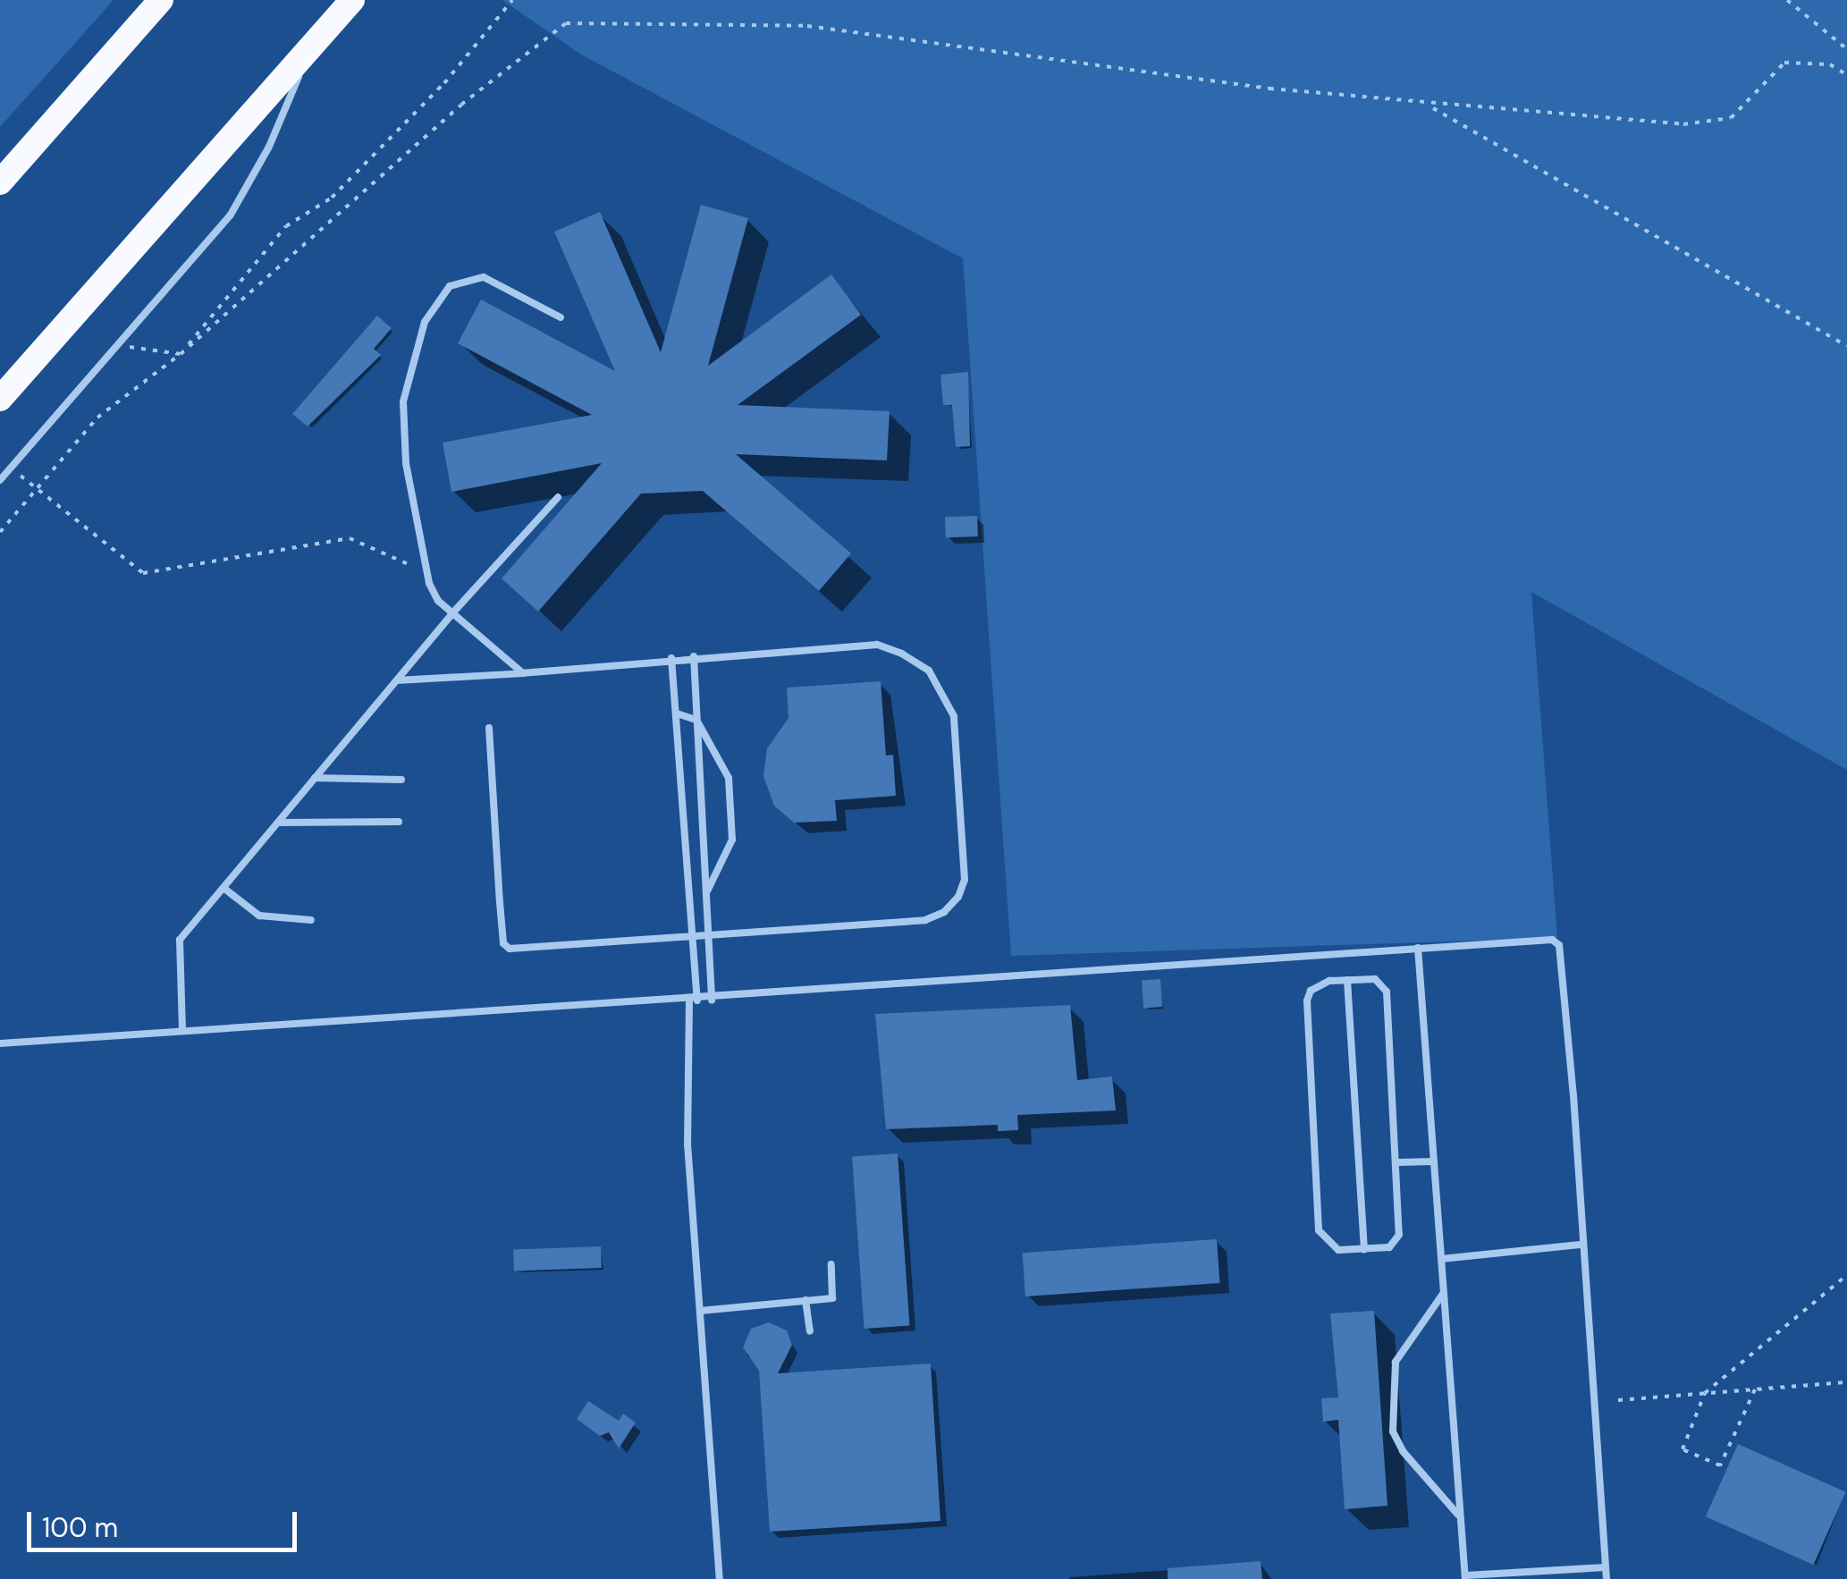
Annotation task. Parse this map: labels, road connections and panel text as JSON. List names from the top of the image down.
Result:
{
  "scale_bar": "100 m"
}
